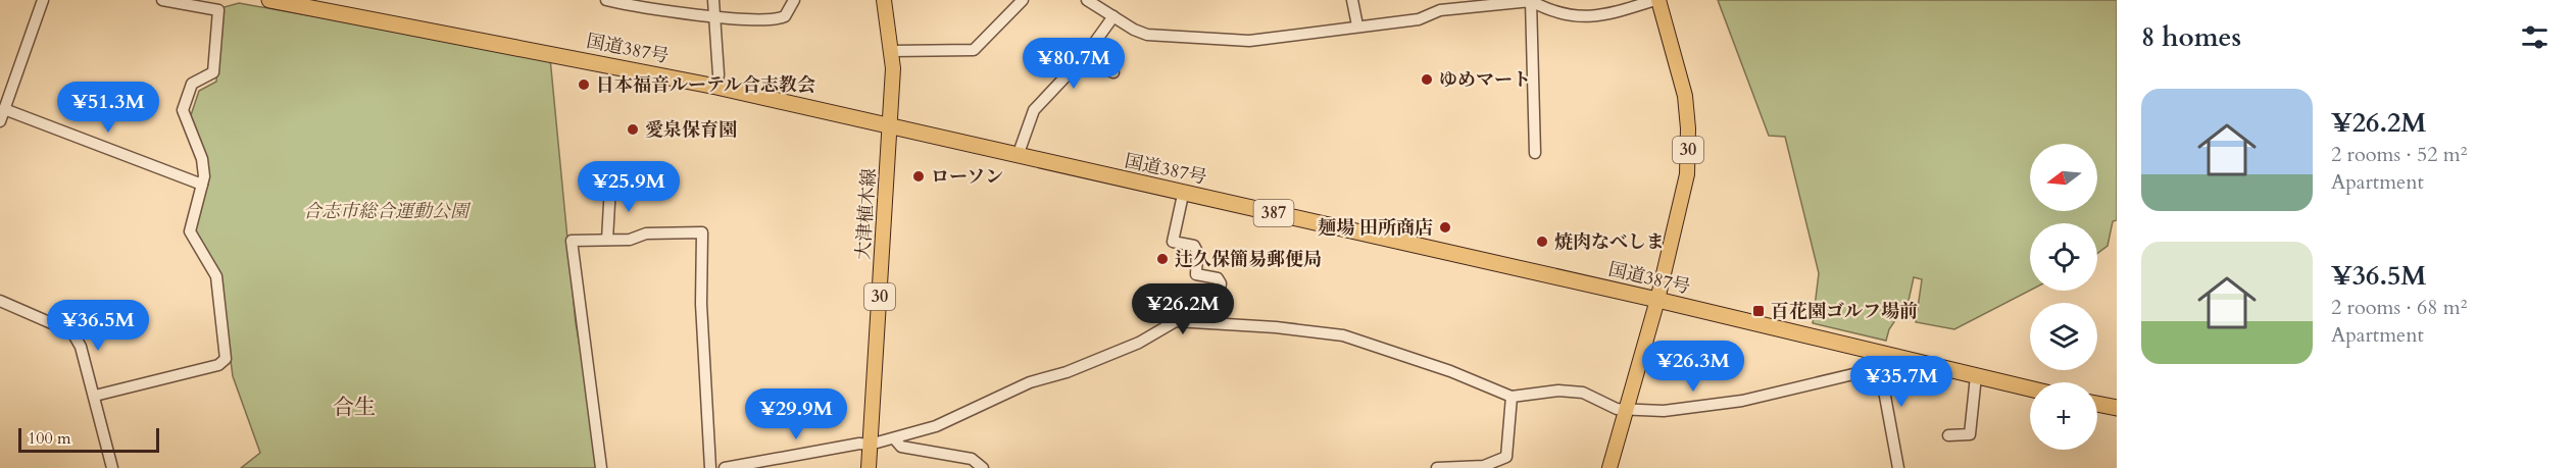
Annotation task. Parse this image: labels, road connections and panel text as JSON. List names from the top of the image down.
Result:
{
  "streets": {
    "highway": ["国道387号", "387"],
    "main road": ["30", "大津植木線"]
  },
  "crossings": [
    ["国道387号", "30"],
    ["国道387号", "大津植木線"]
  ],
  "districts": ["合生"],
  "parks": ["合志市総合運動公園"],
  "places": {
    "other": [
      "ゆめマート",
      "日本福音ルーテル合志教会",
      "愛泉保育園",
      "ローソン",
      "麺場 田所商店",
      "焼肉なべしま",
      "辻久保簡易郵便局"
    ],
    "transit": ["百花園ゴルフ場前"]
  },
  "scale_bar": "100 m",
  "north": "left",
  "page": {
    "heading": "8 homes",
    "price": [
      "¥80.7M",
      "¥51.3M",
      "¥25.9M",
      "¥26.2M",
      "¥36.5M",
      "¥26.3M",
      "¥35.7M",
      "¥29.9M"
    ],
    "list": [
      {
        "name": "¥26.2M",
        "note": "2 rooms · 52 m² · Apartment"
      },
      {
        "name": "¥36.5M",
        "note": "2 rooms · 68 m² · Apartment"
      }
    ],
    "map_buttons": "+",
    "scale": "100 m"
  }
}
